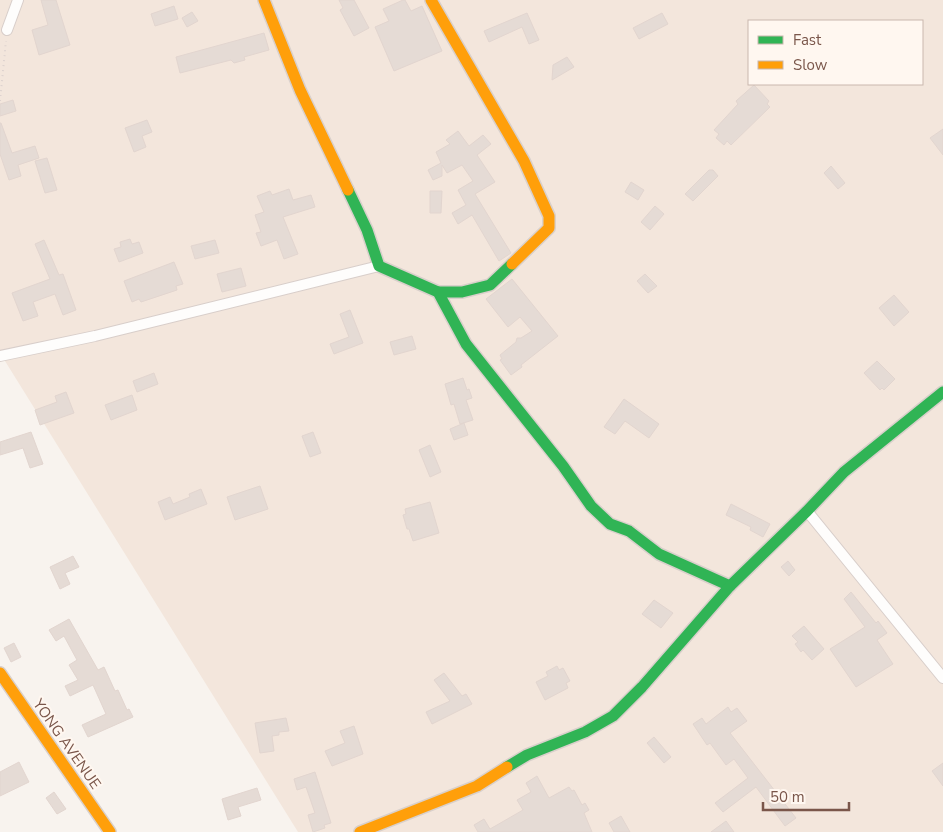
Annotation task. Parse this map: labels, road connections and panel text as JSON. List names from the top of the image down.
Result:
{
  "streets": {
    "street": ["YONG AVENUE"]
  },
  "legend": ["Fast", "Slow"],
  "scale_bar": "50 m"
}
